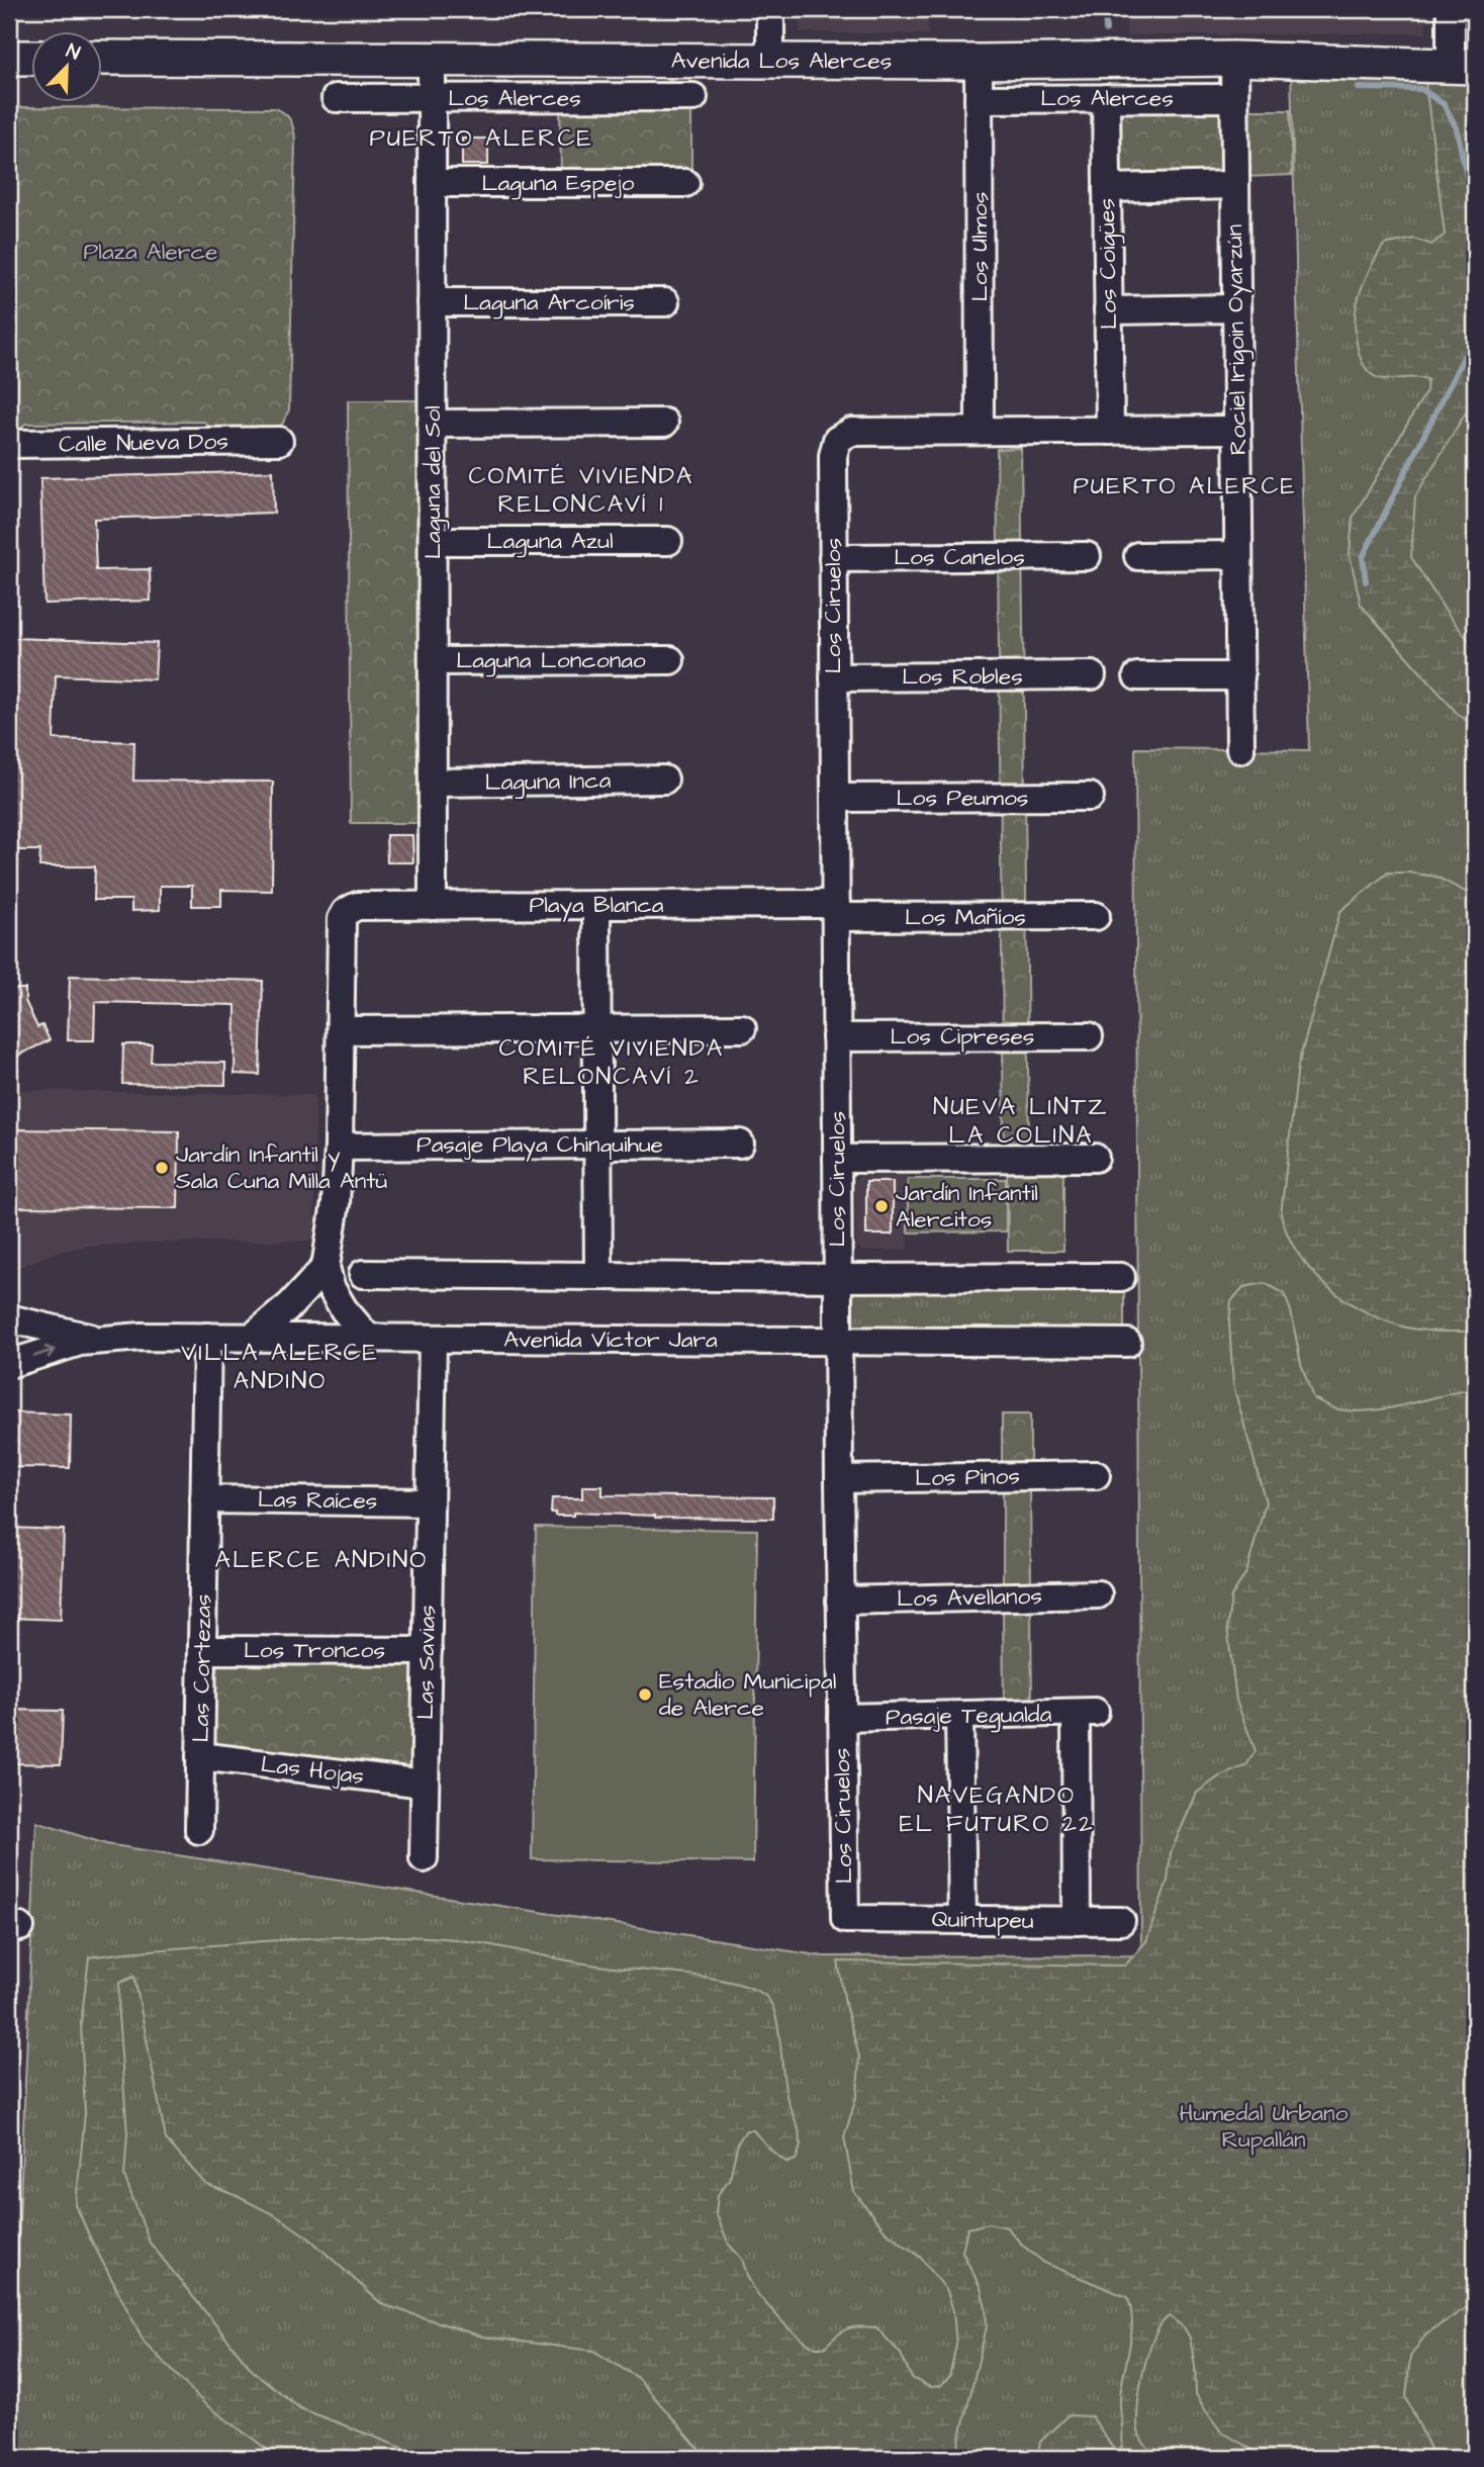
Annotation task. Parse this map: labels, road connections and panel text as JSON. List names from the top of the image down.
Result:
{
  "streets": {
    "main road": ["Avenida Los Alerces"],
    "street": [
      "Los Alerces",
      "Laguna Espejo",
      "Los Ulmos",
      "Los Coigües",
      "Laguna Arcoíris",
      "Rociel Irigoin Oyarzún",
      "Calle Nueva Dos",
      "Laguna del Sol",
      "Laguna Azul",
      "Los Canelos",
      "Los Ciruelos",
      "Laguna Lonconao",
      "Los Robles",
      "Laguna Inca",
      "Los Peumos",
      "Playa Blanca",
      "Los Mañíos",
      "Los Cipreses",
      "Pasaje Playa Chinquihue",
      "Avenida Víctor Jara",
      "Los Pinos",
      "Las Raíces",
      "Los Avellanos",
      "Los Troncos",
      "Las Savias",
      "Las Cortezas",
      "Pasaje Tegualda",
      "Las Hojas",
      "Quintupeu"
    ]
  },
  "crossings": [
    ["Avenida Los Alerces", "Los Ulmos"],
    ["Avenida Los Alerces", "Rociel Irigoin Oyarzún"],
    ["Avenida Los Alerces", "Laguna del Sol"],
    ["Los Alerces", "Los Ulmos"],
    ["Los Alerces", "Los Coigües"],
    ["Los Alerces", "Rociel Irigoin Oyarzún"],
    ["Los Alerces", "Laguna del Sol"],
    ["Laguna Espejo", "Laguna del Sol"],
    ["Los Ulmos", "Los Ciruelos"],
    ["Laguna Arcoíris", "Laguna del Sol"],
    ["Laguna del Sol", "Laguna Azul"],
    ["Laguna del Sol", "Laguna Lonconao"],
    ["Laguna del Sol", "Laguna Inca"],
    ["Laguna del Sol", "Playa Blanca"],
    ["Los Canelos", "Los Ciruelos"],
    ["Los Ciruelos", "Los Robles"],
    ["Los Ciruelos", "Los Peumos"],
    ["Los Ciruelos", "Playa Blanca"],
    ["Los Ciruelos", "Los Mañíos"],
    ["Los Ciruelos", "Los Cipreses"],
    ["Los Ciruelos", "Avenida Víctor Jara"],
    ["Los Ciruelos", "Los Pinos"],
    ["Los Ciruelos", "Los Avellanos"],
    ["Los Ciruelos", "Pasaje Tegualda"],
    ["Los Ciruelos", "Quintupeu"],
    ["Playa Blanca", "Los Mañíos"],
    ["Avenida Víctor Jara", "Las Savias"],
    ["Avenida Víctor Jara", "Las Cortezas"],
    ["Las Raíces", "Las Savias"],
    ["Las Raíces", "Las Cortezas"],
    ["Los Troncos", "Las Savias"],
    ["Los Troncos", "Las Cortezas"],
    ["Las Savias", "Las Hojas"],
    ["Las Cortezas", "Las Hojas"],
    ["Pasaje Tegualda", "Quintupeu"]
  ],
  "districts": [
    "PUERTO ALERCE",
    "COMITÉ VIVIENDA RELONCAVÍ 1",
    "PUERTO ALERCE",
    "COMITÉ VIVIENDA RELONCAVÍ 2",
    "NUEVA LINTZ LA COLINA",
    "VILLA ALERCE ANDINO",
    "ALERCE ANDINO",
    "NAVEGANDO EL FUTURO 22"
  ],
  "parks": ["Plaza Alerce", "Humedal Urbano Rupallán"],
  "places": ["Jardín Infantil y Sala Cuna Milla Antü", "Jardín Infantil Alercitos", "Estadio Municipal de Alerce"],
  "north": "top right"
}
